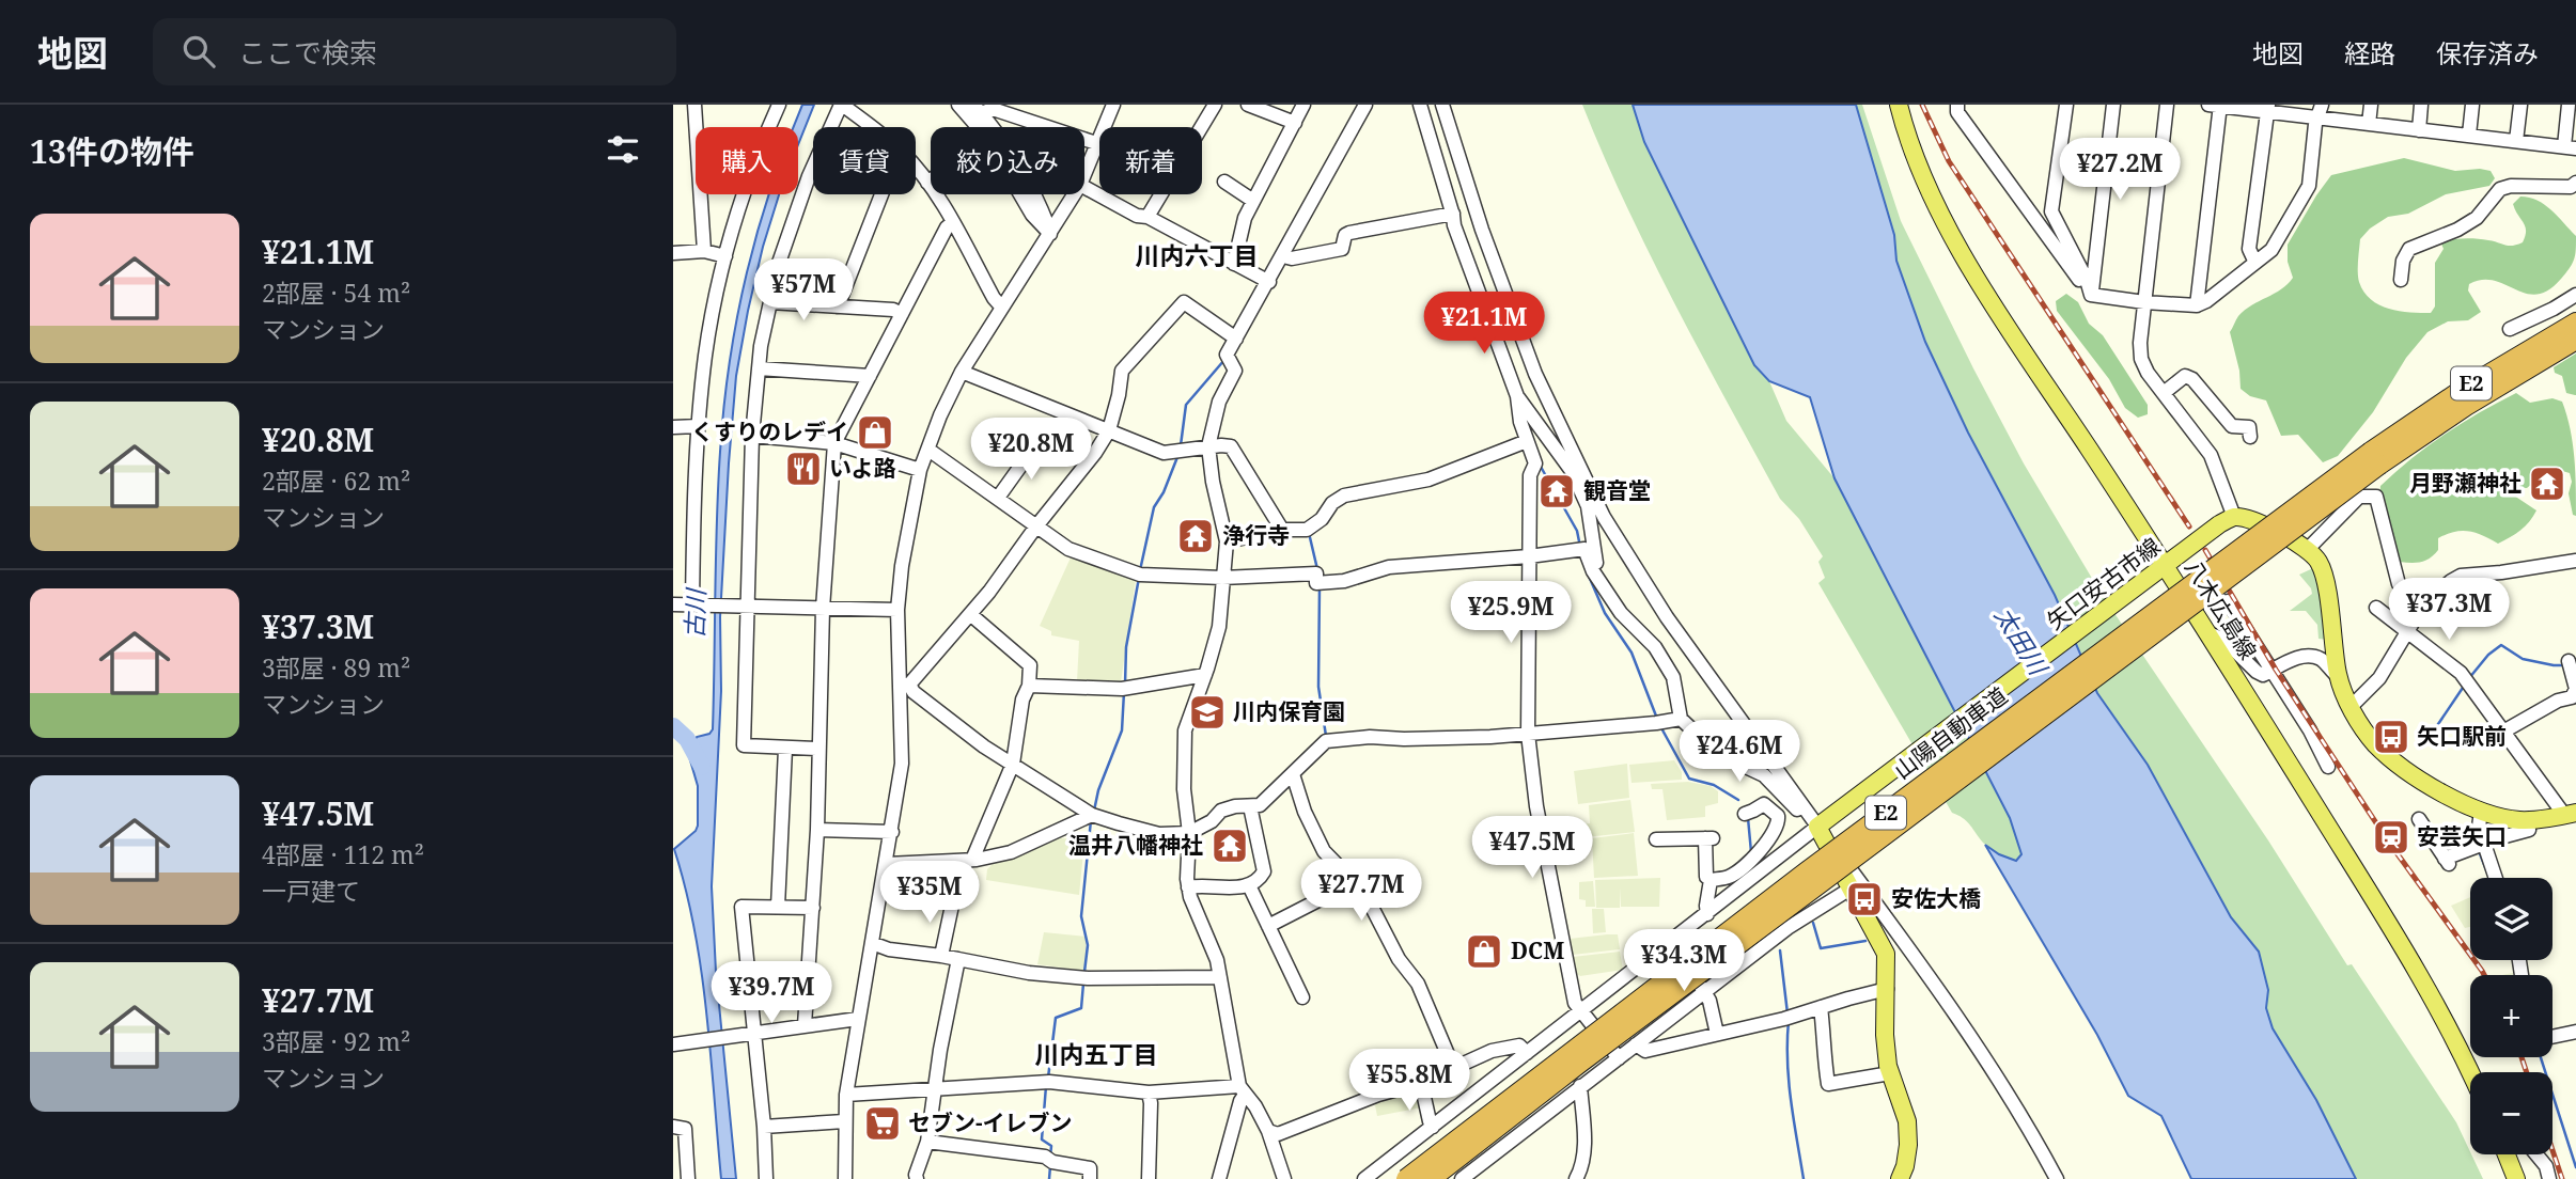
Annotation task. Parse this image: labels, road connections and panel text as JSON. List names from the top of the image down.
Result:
{
  "streets": {
    "highway": ["E2", "山陽自動車道"],
    "main road": ["矢口安古市線", "八木広島線"]
  },
  "crossings": [
    ["矢口安古市線", "八木広島線"]
  ],
  "districts": ["川内六丁目", "川内五丁目"],
  "water": ["古川", "太田川"],
  "places": {
    "shop": ["くすりのレデイ", "DCM"],
    "restaurant": ["いよ路"],
    "temple": [
      "月野瀬神社",
      "観音堂",
      "浄行寺",
      "温井八幡神社"
    ],
    "school or university": ["川内保育園"],
    "bus stop": ["矢口駅前", "安佐大橋"],
    "station": ["安芸矢口"],
    "supermarket": ["セブン-イレブン"]
  },
  "page": {
    "header": "地図",
    "search": "ここで検索",
    "nav": ["地図", "経路", "保存済み"],
    "heading": "13件の物件",
    "chip": [
      "購入",
      "賃貸",
      "絞り込み",
      "新着"
    ],
    "price": [
      "¥27.2M",
      "¥57M",
      "¥21.1M",
      "¥20.8M",
      "¥37.3M",
      "¥25.9M",
      "¥24.6M",
      "¥47.5M",
      "¥27.7M",
      "¥35M",
      "¥34.3M",
      "¥39.7M",
      "¥55.8M"
    ],
    "list": [
      {
        "name": "¥21.1M",
        "note": "2部屋 · 54 m² · マンション"
      },
      {
        "name": "¥20.8M",
        "note": "2部屋 · 62 m² · マンション"
      },
      {
        "name": "¥37.3M",
        "note": "3部屋 · 89 m² · マンション"
      },
      {
        "name": "¥47.5M",
        "note": "4部屋 · 112 m² · 一戸建て"
      },
      {
        "name": "¥27.7M",
        "note": "3部屋 · 92 m² · マンション"
      }
    ],
    "map_buttons": ["+", "−"]
  }
}
